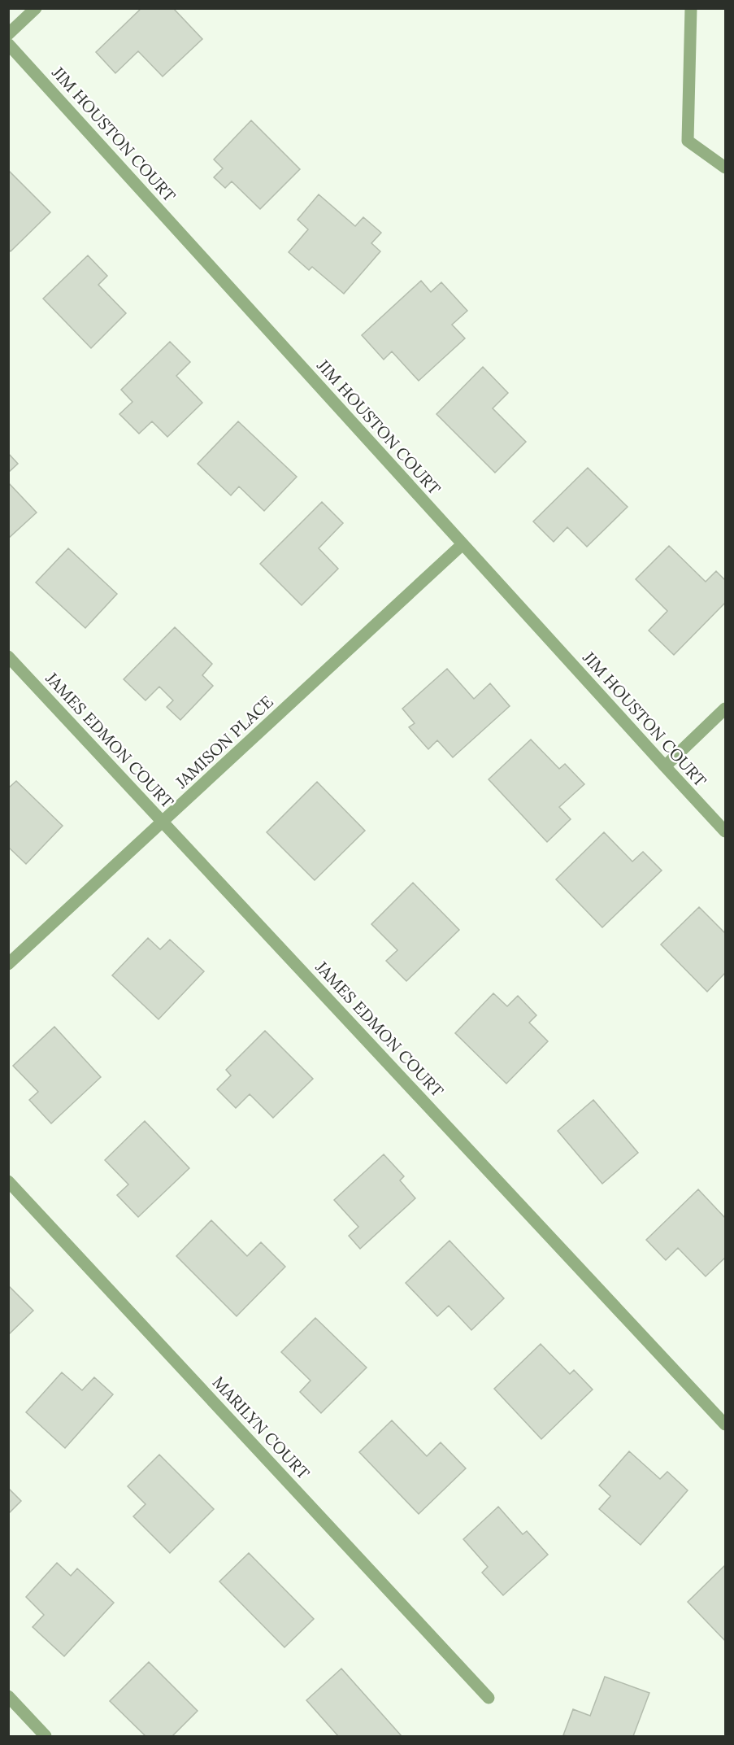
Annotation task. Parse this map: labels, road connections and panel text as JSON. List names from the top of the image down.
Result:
{
  "streets": {
    "street": [
      "JIM HOUSTON COURT",
      "JAMES EDMON COURT",
      "JAMISON PLACE",
      "MARILYN COURT"
    ]
  },
  "crossings": [
    ["JIM HOUSTON COURT", "JAMISON PLACE"],
    ["JAMES EDMON COURT", "JAMISON PLACE"]
  ]
}
